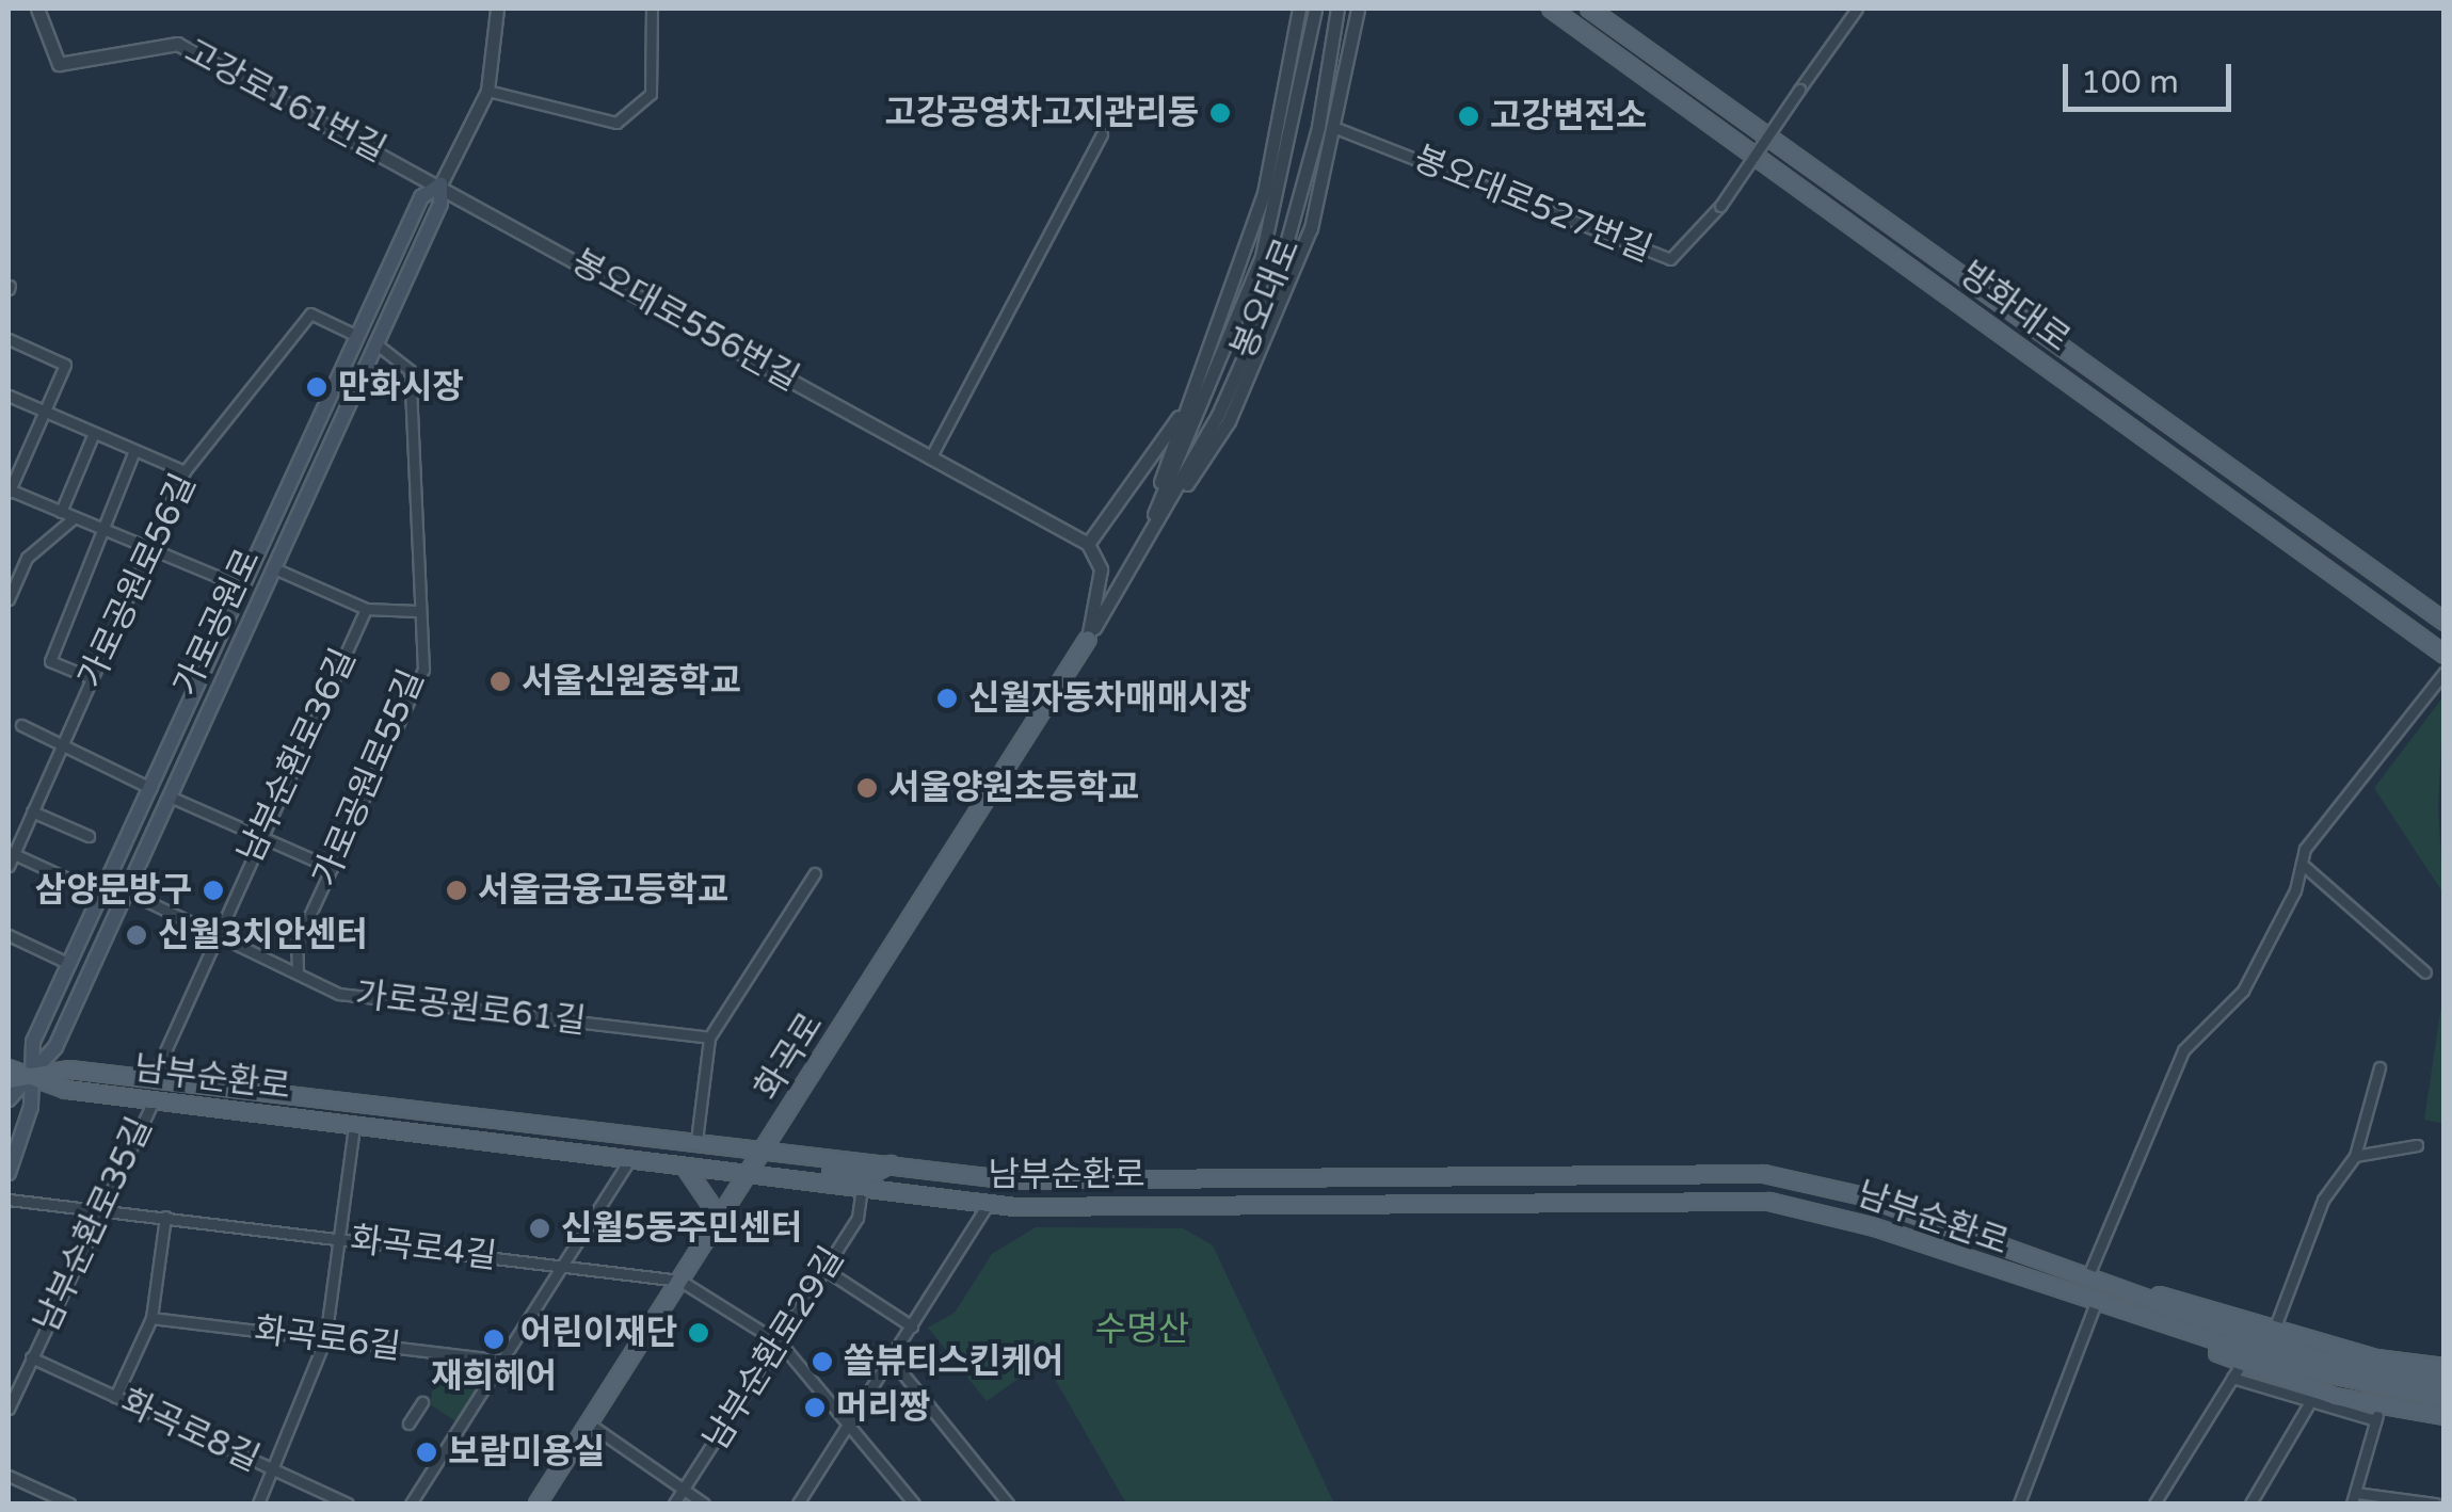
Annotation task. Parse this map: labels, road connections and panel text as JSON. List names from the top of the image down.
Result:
{
  "streets": {
    "main road": [
      "방화대로",
      "가로공원로",
      "화곡로",
      "남부순환로"
    ],
    "street": [
      "고강로161번길",
      "봉오대로527번길",
      "봉오대로",
      "봉오대로556번길",
      "가로공원로56길",
      "남부순환로36길",
      "가로공원로55길",
      "가로공원로61길",
      "남부순환로35길",
      "화곡로4길",
      "화곡로6길",
      "남부순환로29길",
      "화곡로8길"
    ]
  },
  "crossings": [
    ["고강로161번길", "봉오대로556번길"],
    ["고강로161번길", "가로공원로"],
    ["봉오대로", "화곡로"],
    ["봉오대로556번길", "가로공원로"],
    ["가로공원로56길", "가로공원로"],
    ["가로공원로", "가로공원로55길"],
    ["가로공원로", "가로공원로61길"],
    ["가로공원로", "남부순환로"],
    ["남부순환로36길", "가로공원로61길"],
    ["남부순환로36길", "남부순환로"],
    ["가로공원로55길", "가로공원로61길"],
    ["화곡로", "남부순환로"],
    ["화곡로", "화곡로4길"],
    ["남부순환로", "남부순환로35길"],
    ["남부순환로", "남부순환로29길"],
    ["남부순환로35길", "화곡로4길"],
    ["남부순환로35길", "화곡로8길"]
  ],
  "parks": ["수명산"],
  "places": [
    "고강공영차고지관리동",
    "고강변전소",
    "만화시장",
    "서울신원중학교",
    "신월자동차매매시장",
    "서울양원초등학교",
    "삼양문방구",
    "서울금융고등학교",
    "신월3치안센터",
    "신월5동주민센터",
    "어린이재단",
    "재희헤어",
    "쏠뷰티스킨케어",
    "머리짱",
    "보람미용실"
  ],
  "scale_bar": "100 m"
}
